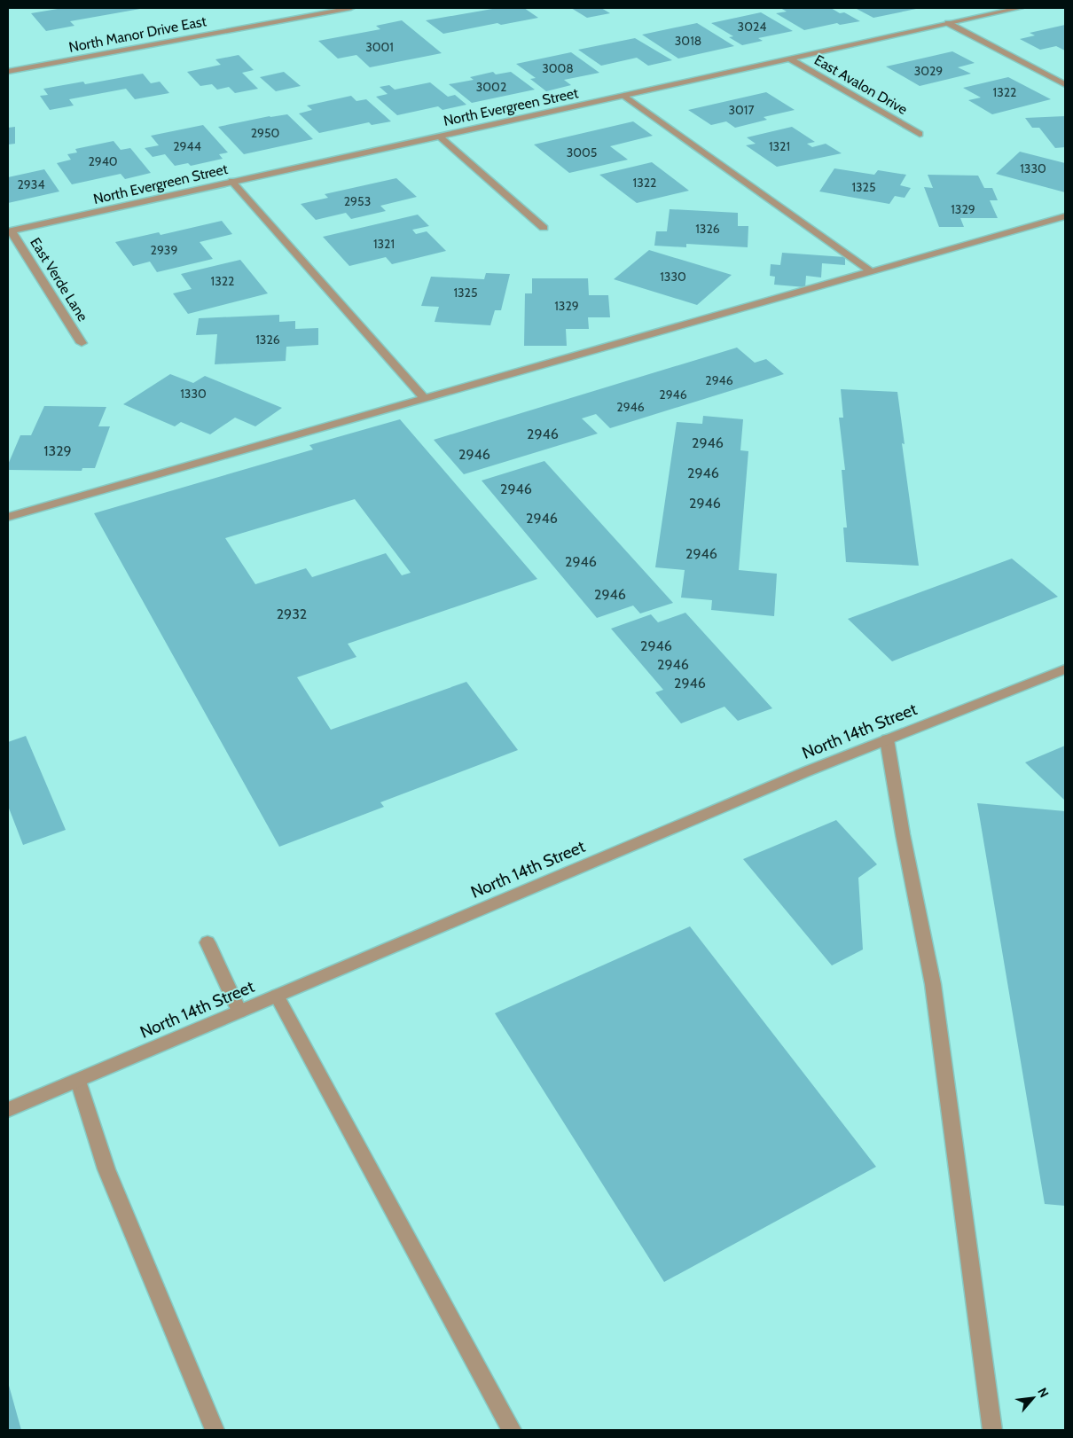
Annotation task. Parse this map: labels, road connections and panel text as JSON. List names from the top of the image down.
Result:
{
  "streets": {
    "street": [
      "North Manor Drive East",
      "East Avalon Drive",
      "North Evergreen Street",
      "East Verde Lane",
      "North 14th Street"
    ]
  },
  "crossings": [
    ["East Avalon Drive", "North Evergreen Street"],
    ["North Evergreen Street", "East Verde Lane"]
  ],
  "house_numbers": [
    "3024",
    "3018",
    "3001",
    "3008",
    "3029",
    "3002",
    "1322",
    "3017",
    "2950",
    "2944",
    "1321",
    "3005",
    "2940",
    "1330",
    "1322",
    "2934",
    "1325",
    "2953",
    "1329",
    "1326",
    "1321",
    "2939",
    "1330",
    "1322",
    "1325",
    "1329",
    "1326",
    "2946",
    "1330",
    "2946",
    "2946",
    "2946",
    "2946",
    "1329",
    "2946",
    "2946",
    "2946",
    "2946",
    "2946",
    "2946",
    "2946",
    "2946",
    "2932",
    "2946",
    "2946",
    "2946"
  ],
  "north": "top right"
}
